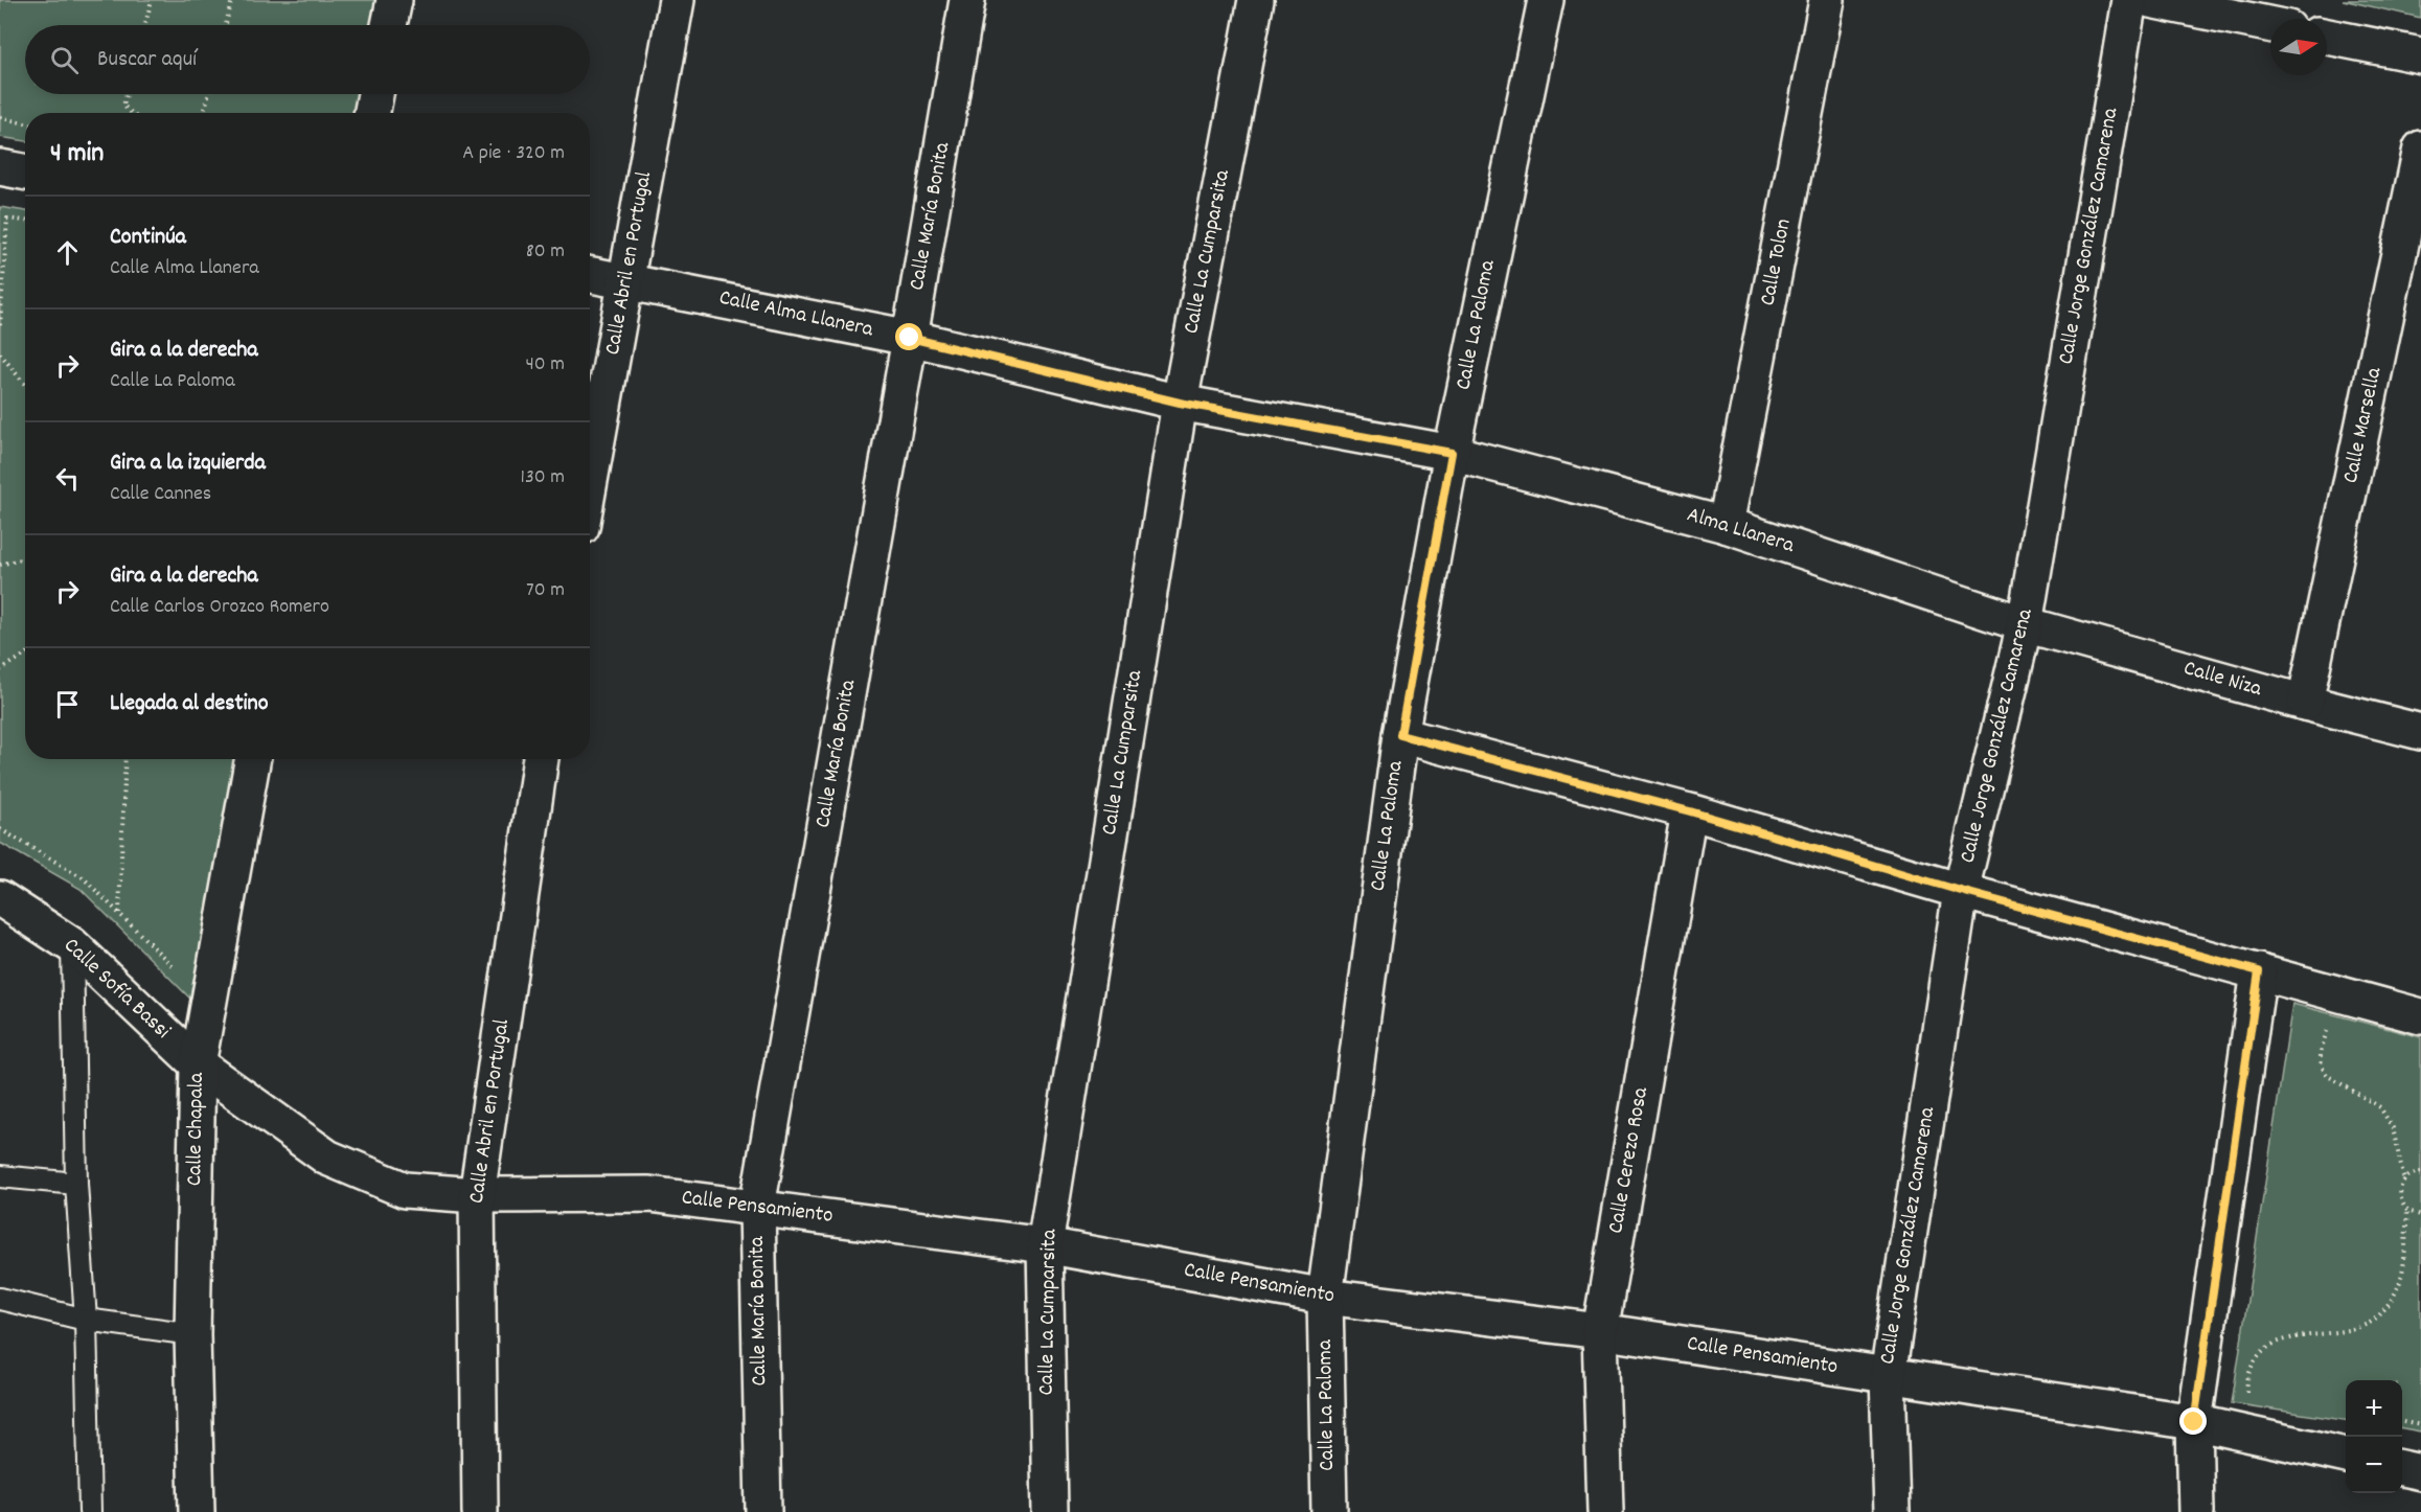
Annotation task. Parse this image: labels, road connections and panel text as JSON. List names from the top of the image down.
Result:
{
  "streets": {
    "street": [
      "Calle María Bonita",
      "Calle Jorge González Camarena",
      "Calle La Cumparsita",
      "Calle Tolon",
      "Calle Abril en Portugal",
      "Calle Alma Llanera",
      "Calle La Paloma",
      "Calle Marsella",
      "Alma Llanera",
      "Calle Niza",
      "Calle Sofía Bassi",
      "Calle Chapala",
      "Calle Cerezo Rosa",
      "Calle Pensamiento"
    ]
  },
  "crossings": [
    ["Calle María Bonita", "Calle Alma Llanera"],
    ["Calle María Bonita", "Calle Pensamiento"],
    ["Calle Jorge González Camarena", "Alma Llanera"],
    ["Calle Jorge González Camarena", "Calle Niza"],
    ["Calle Jorge González Camarena", "Calle Pensamiento"],
    ["Calle La Cumparsita", "Calle Alma Llanera"],
    ["Calle La Cumparsita", "Calle Pensamiento"],
    ["Calle Tolon", "Alma Llanera"],
    ["Calle Abril en Portugal", "Calle Alma Llanera"],
    ["Calle Abril en Portugal", "Calle Pensamiento"],
    ["Calle Alma Llanera", "Calle La Paloma"],
    ["Calle Alma Llanera", "Alma Llanera"],
    ["Calle La Paloma", "Alma Llanera"],
    ["Calle La Paloma", "Calle Pensamiento"],
    ["Calle Marsella", "Calle Niza"],
    ["Alma Llanera", "Calle Niza"],
    ["Calle Sofía Bassi", "Calle Chapala"],
    ["Calle Sofía Bassi", "Calle Pensamiento"],
    ["Calle Chapala", "Calle Pensamiento"],
    ["Calle Cerezo Rosa", "Calle Pensamiento"]
  ],
  "north": "right",
  "page": {
    "search": "Buscar aquí",
    "heading": ["4 min", "A pie · 320 m"],
    "list": [
      ["Continúa", "Calle Alma Llanera", "80 m"],
      ["Gira a la derecha", "Calle La Paloma", "40 m"],
      ["Gira a la izquierda", "Calle Cannes", "130 m"],
      ["Gira a la derecha", "Calle Carlos Orozco Romero", "70 m"],
      "Llegada al destino"
    ],
    "map_buttons": ["+", "−"]
  }
}
